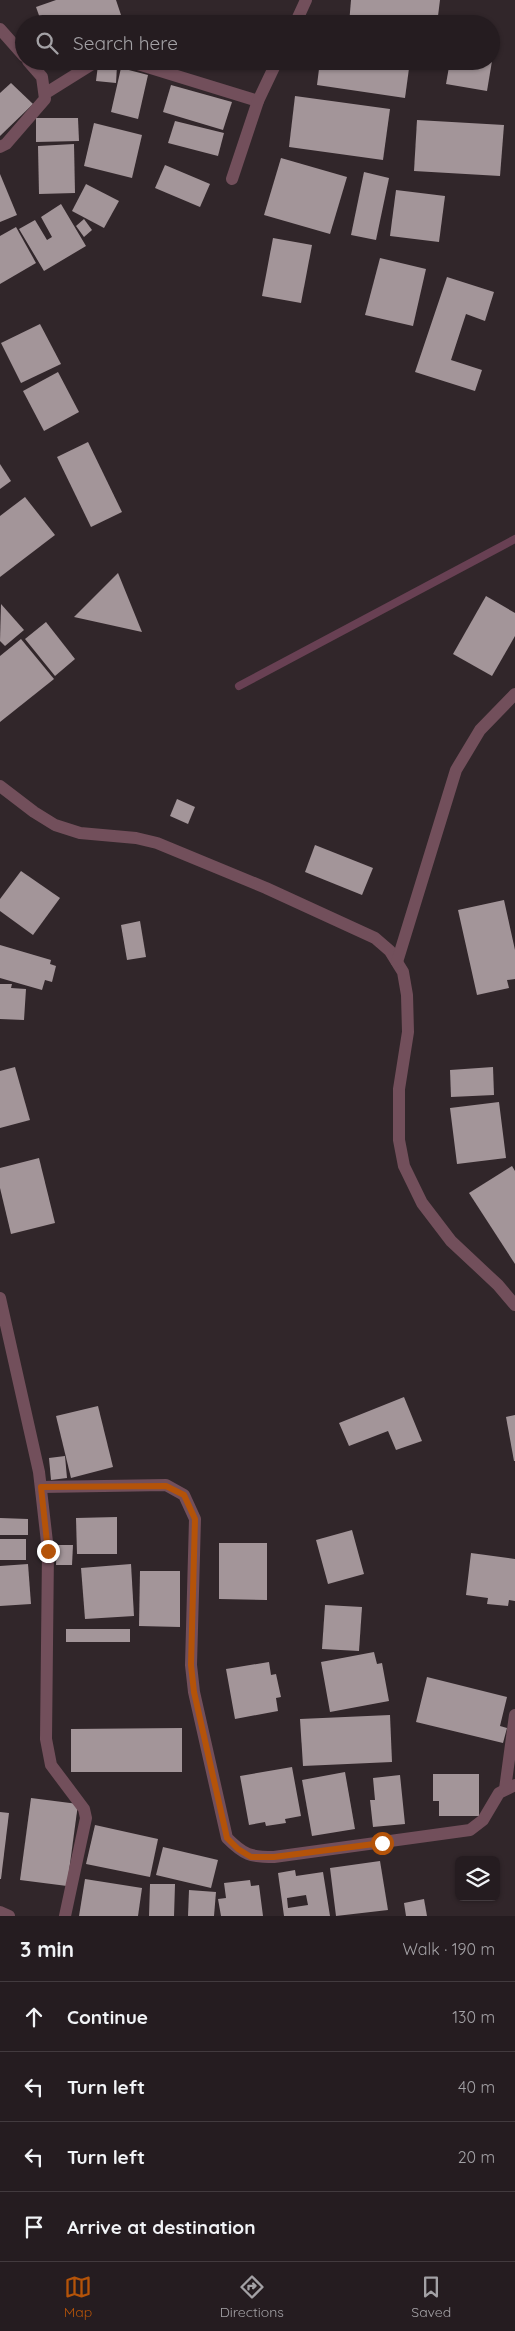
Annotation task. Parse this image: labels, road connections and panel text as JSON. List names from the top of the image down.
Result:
{
  "page": {
    "search": "Search here",
    "heading": ["3 min", "Walk · 190 m"],
    "list": [
      ["Continue", "130 m"],
      ["Turn left", "40 m"],
      ["Turn left", "20 m"],
      "Arrive at destination"
    ],
    "nav": ["Map", "Directions", "Saved"]
  }
}
